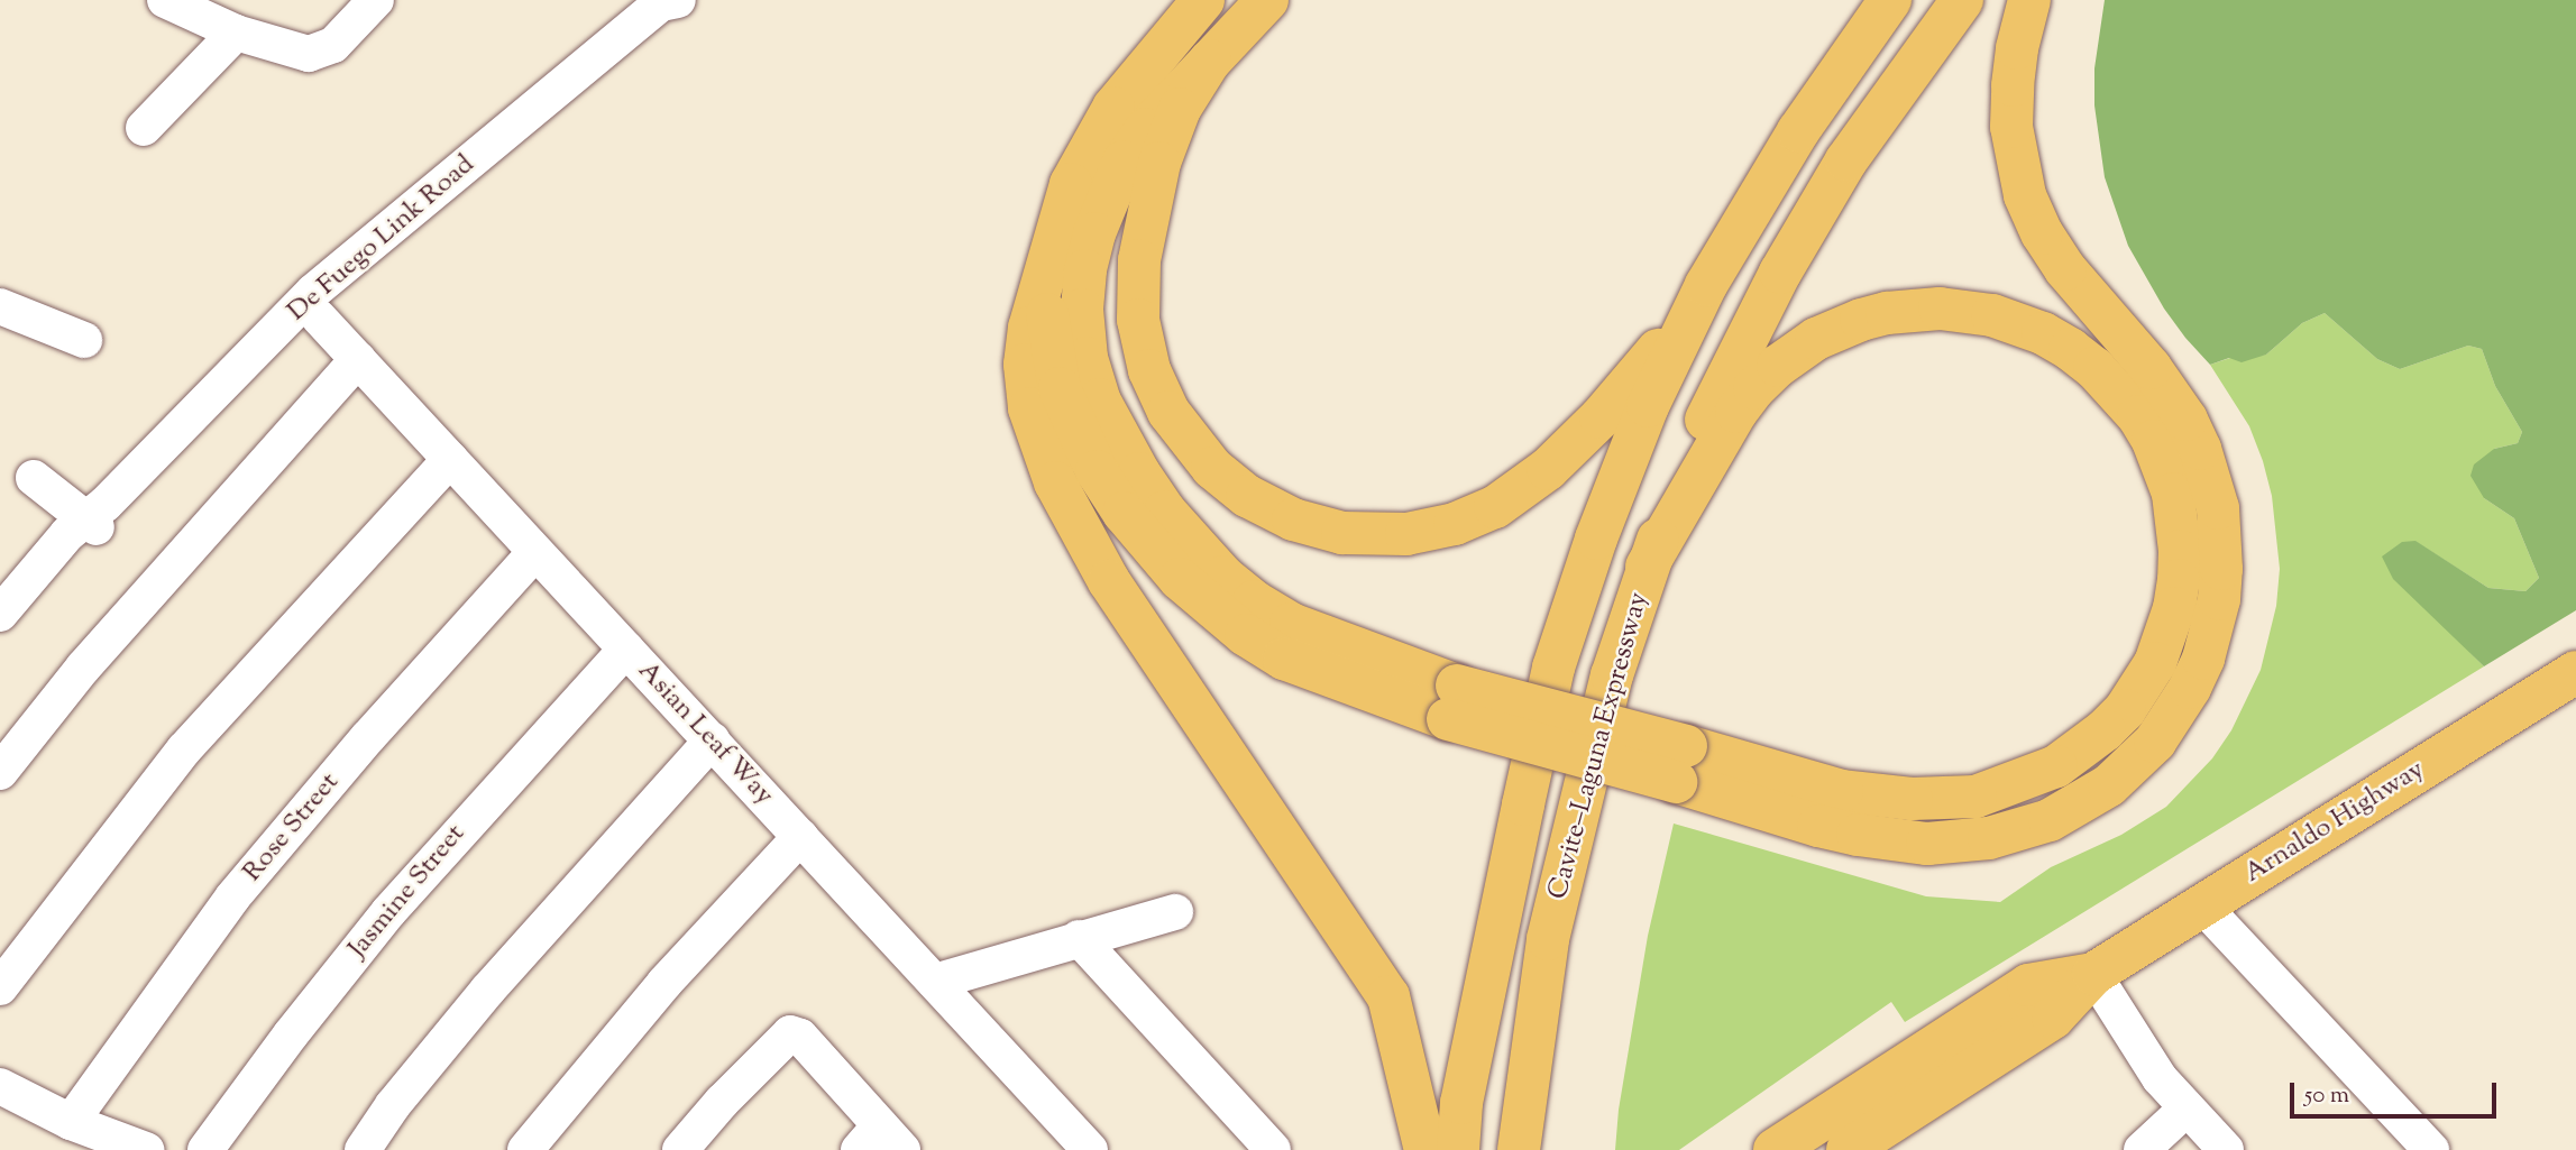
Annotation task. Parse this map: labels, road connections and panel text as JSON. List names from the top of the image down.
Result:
{
  "streets": {
    "main road": ["Cavite–Laguna Expressway", "Arnaldo Highway"],
    "street": [
      "De Fuego Link Road",
      "Asian Leaf Way",
      "Rose Street",
      "Jasmine Street"
    ]
  },
  "crossings": [
    ["Asian Leaf Way", "Rose Street"],
    ["Asian Leaf Way", "Jasmine Street"]
  ],
  "scale_bar": "50 m"
}
